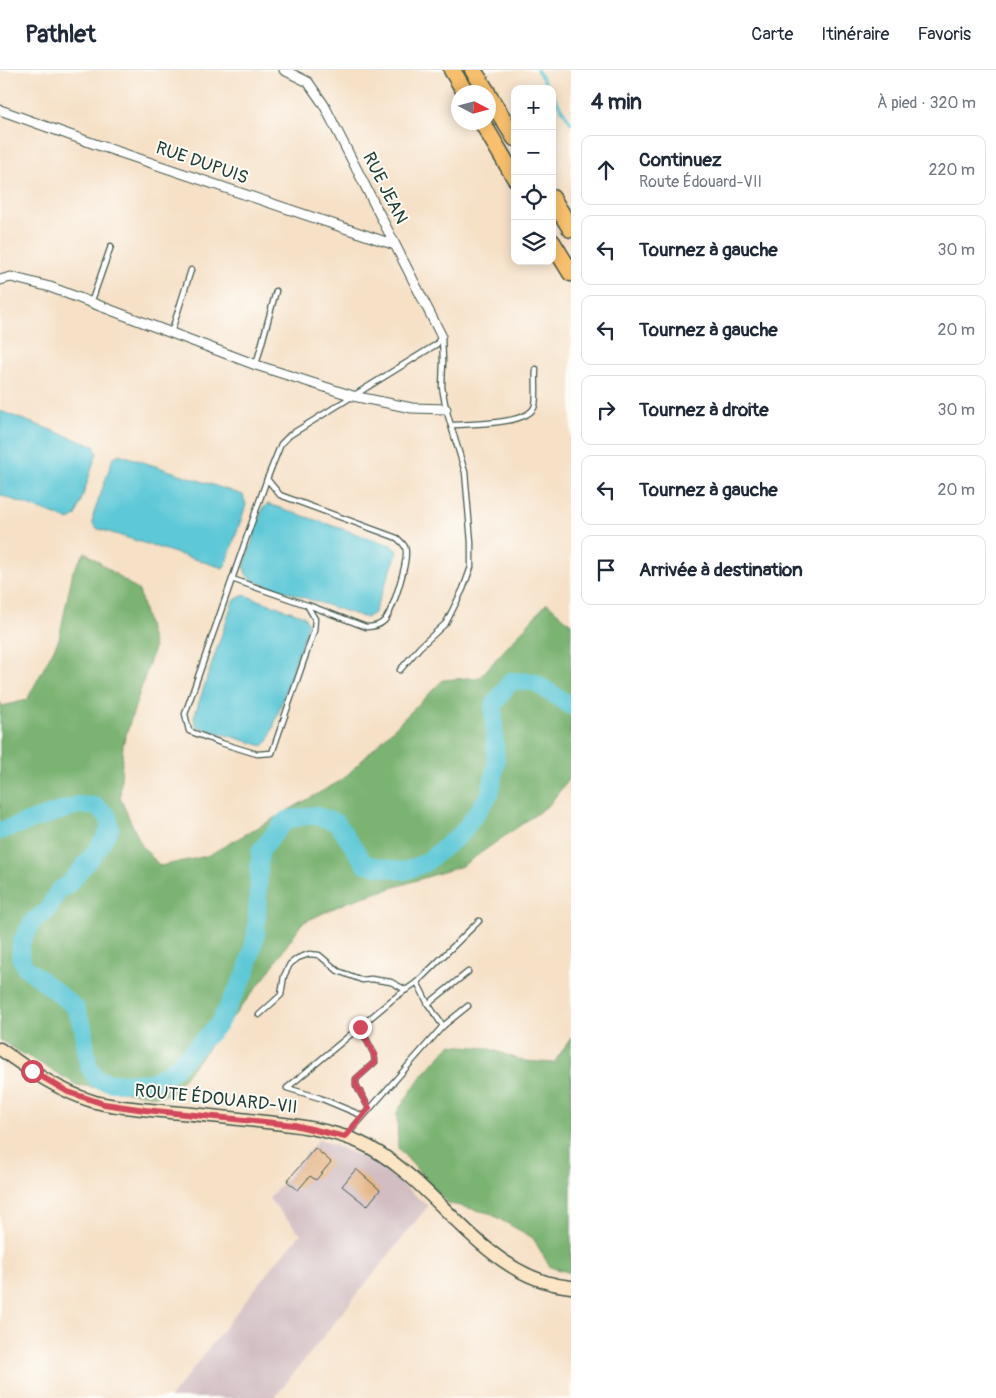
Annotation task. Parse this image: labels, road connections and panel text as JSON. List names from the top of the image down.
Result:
{
  "streets": {
    "main road": ["ROUTE ÉDOUARD-VII"],
    "street": ["RUE DUPUIS", "RUE JEAN"]
  },
  "crossings": [
    ["RUE DUPUIS", "RUE JEAN"]
  ],
  "north": "right",
  "page": {
    "header": "Pathlet",
    "nav": ["Carte", "Itinéraire", "Favoris"],
    "heading": ["4 min", "À pied · 320 m"],
    "map_buttons": ["+", "−"],
    "list": [
      ["Continuez", "Route Édouard-VII", "220 m"],
      ["Tournez à gauche", "30 m"],
      ["Tournez à gauche", "20 m"],
      ["Tournez à droite", "30 m"],
      ["Tournez à gauche", "20 m"],
      "Arrivée à destination"
    ]
  }
}
